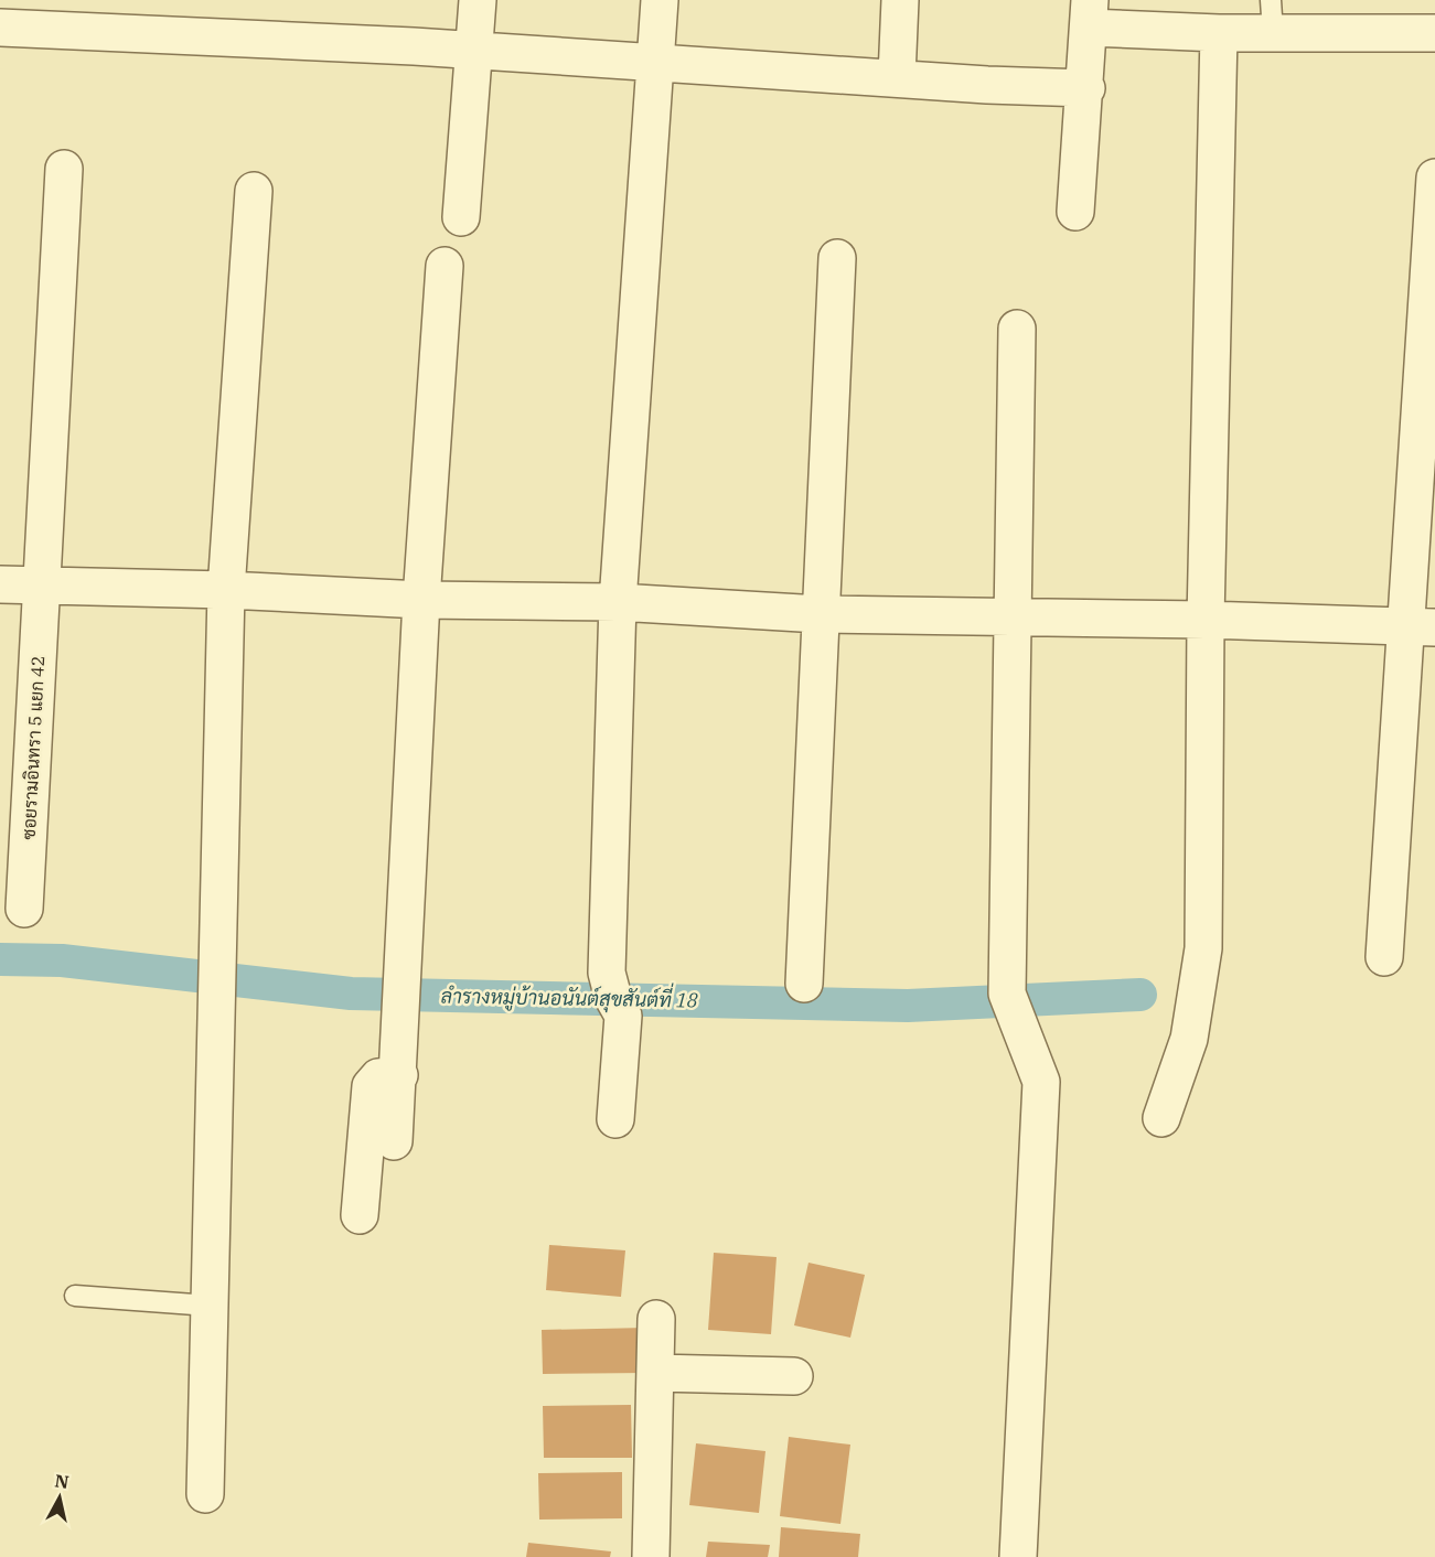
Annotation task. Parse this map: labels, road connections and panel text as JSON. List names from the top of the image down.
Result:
{
  "streets": {
    "street": ["ซอยรามอินทรา 5 แยก 42"]
  },
  "water": ["ลำรางหมู่บ้านอนันต์สุขสันต์ที่ 18"],
  "north": "top"
}
